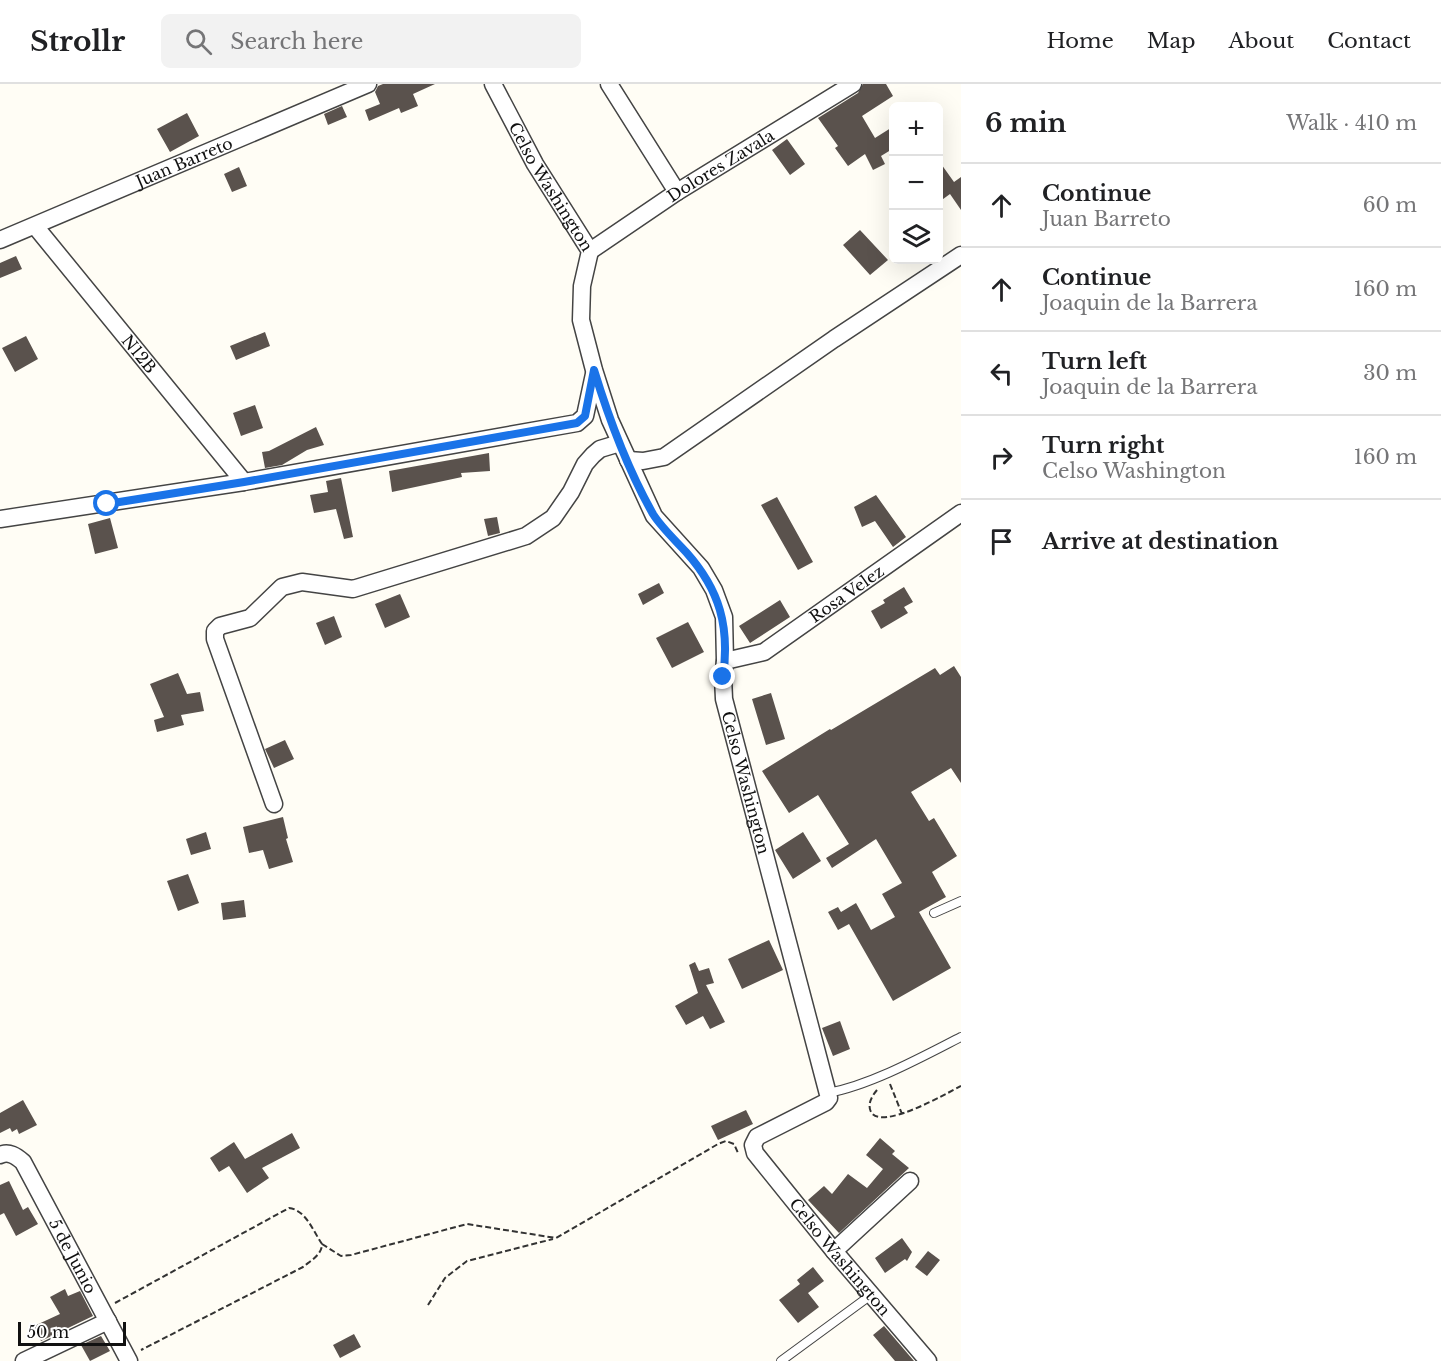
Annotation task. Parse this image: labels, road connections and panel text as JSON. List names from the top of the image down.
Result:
{
  "streets": {
    "street": [
      "Juan Barreto",
      "Dolores Zavala",
      "Celso Washington",
      "N12B",
      "Rosa Velez",
      "5 de Junio"
    ]
  },
  "crossings": [
    ["Juan Barreto", "N12B"],
    ["Dolores Zavala", "Celso Washington"],
    ["Celso Washington", "Rosa Velez"]
  ],
  "scale_bar": "50 m",
  "page": {
    "header": "Strollr",
    "search": "Search here",
    "nav": [
      "Home",
      "Map",
      "About",
      "Contact"
    ],
    "heading": ["6 min", "Walk · 410 m"],
    "map_buttons": ["+", "−"],
    "list": [
      ["Continue", "Juan Barreto", "60 m"],
      ["Continue", "Joaquin de la Barrera", "160 m"],
      ["Turn left", "Joaquin de la Barrera", "30 m"],
      ["Turn right", "Celso Washington", "160 m"],
      "Arrive at destination"
    ],
    "scale": "50 m"
  }
}
